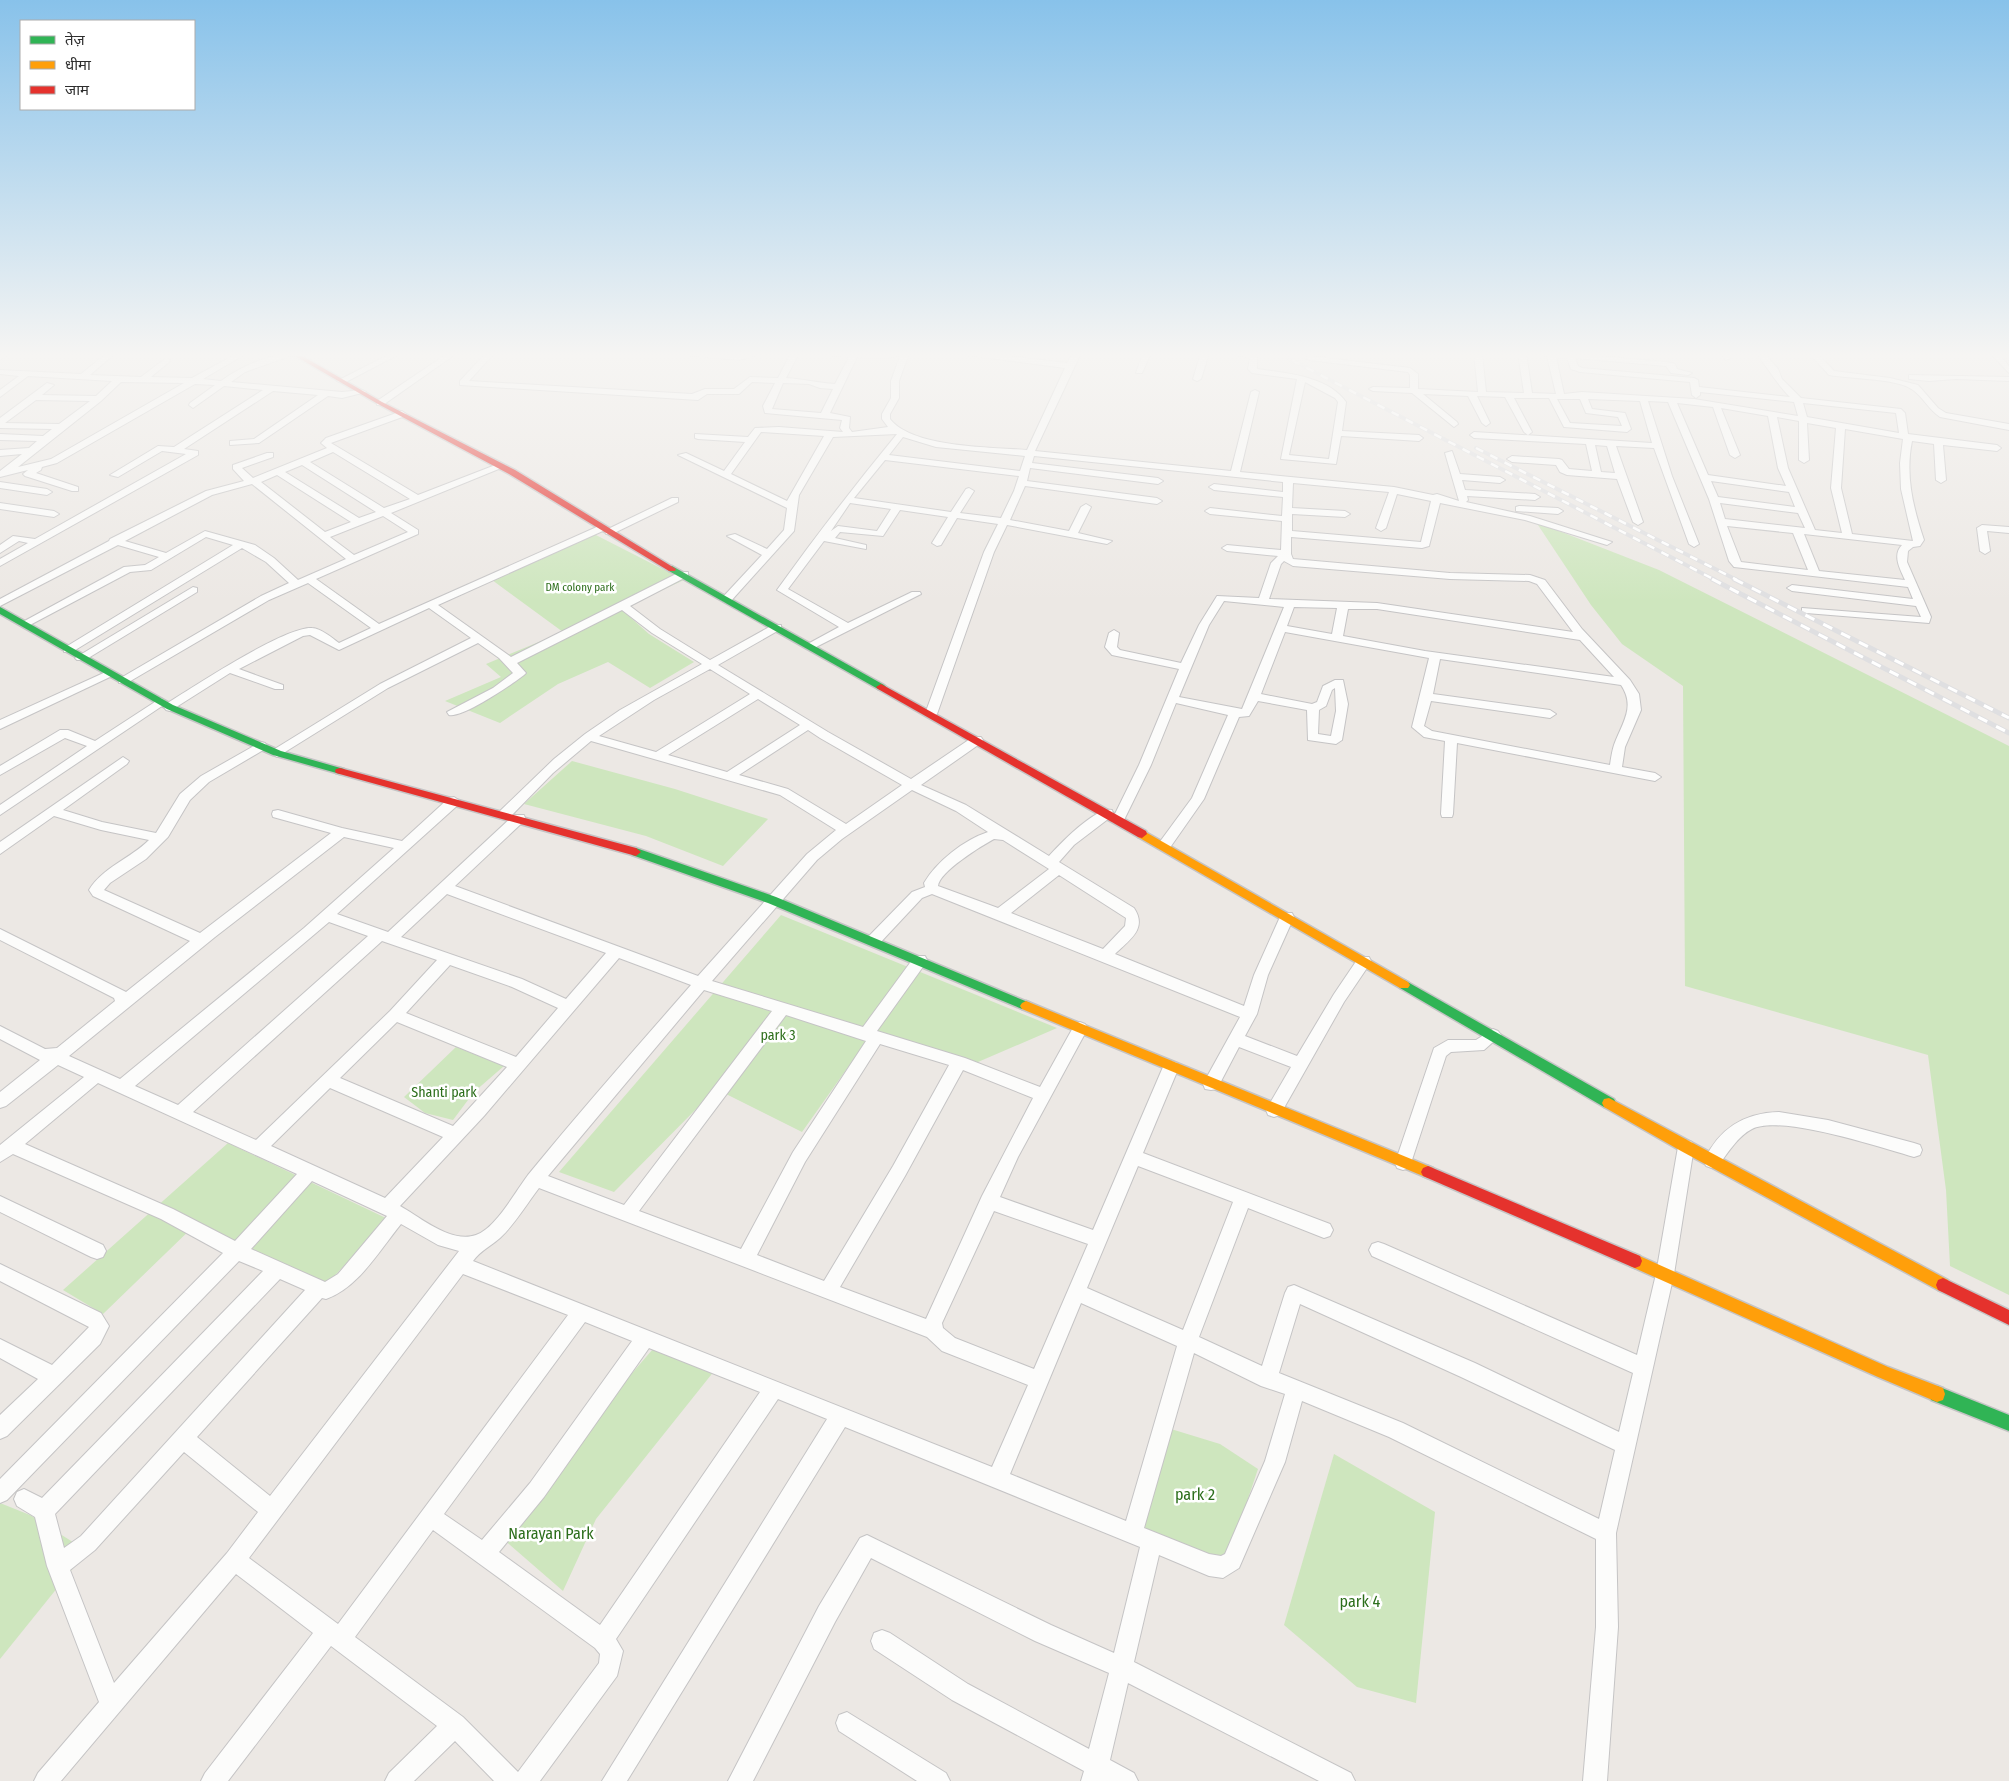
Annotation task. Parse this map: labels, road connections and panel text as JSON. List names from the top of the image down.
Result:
{
  "parks": [
    "DM colony park",
    "park 3",
    "Shanti park",
    "park 2",
    "Narayan Park",
    "park 4"
  ],
  "legend": ["तेज़", "धीमा", "जाम"]
}
